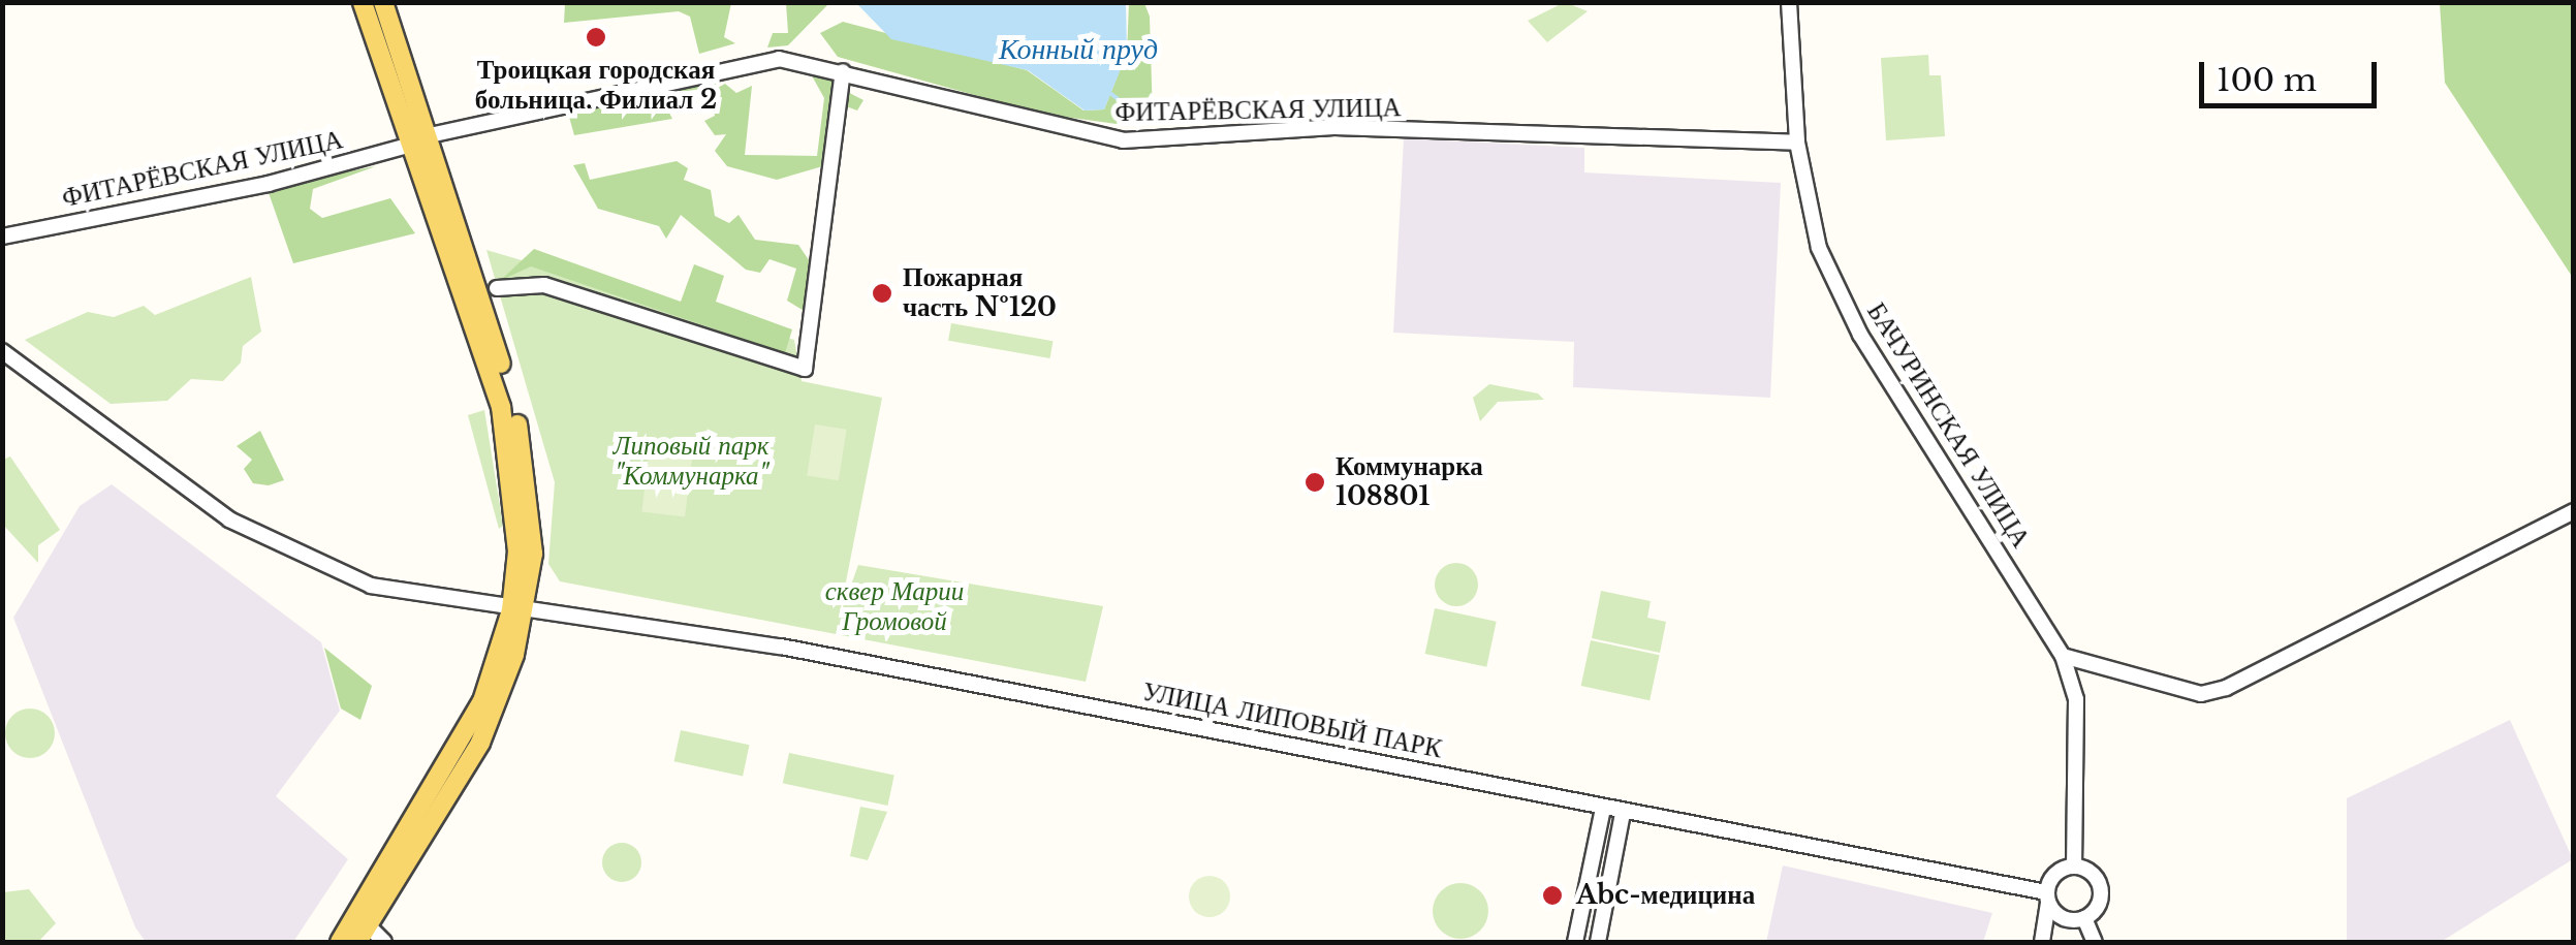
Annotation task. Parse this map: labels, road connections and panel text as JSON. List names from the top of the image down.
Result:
{
  "streets": {
    "street": ["ФИТАРЁВСКАЯ УЛИЦА", "БАЧУРИНСКАЯ УЛИЦА", "УЛИЦА ЛИПОВЫЙ ПАРК"]
  },
  "crossings": [
    ["ФИТАРЁВСКАЯ УЛИЦА", "БАЧУРИНСКАЯ УЛИЦА"],
    ["БАЧУРИНСКАЯ УЛИЦА", "УЛИЦА ЛИПОВЫЙ ПАРК"]
  ],
  "water": ["Конный пруд"],
  "parks": ["Липовый парк \"Коммунарка\"", "сквер Марии Громовой"],
  "places": [
    "Троицкая городская больница. Филиал 2",
    "Пожарная часть №120",
    "Коммунарка 108801",
    "Abc-медицина"
  ],
  "scale_bar": "100 m"
}
